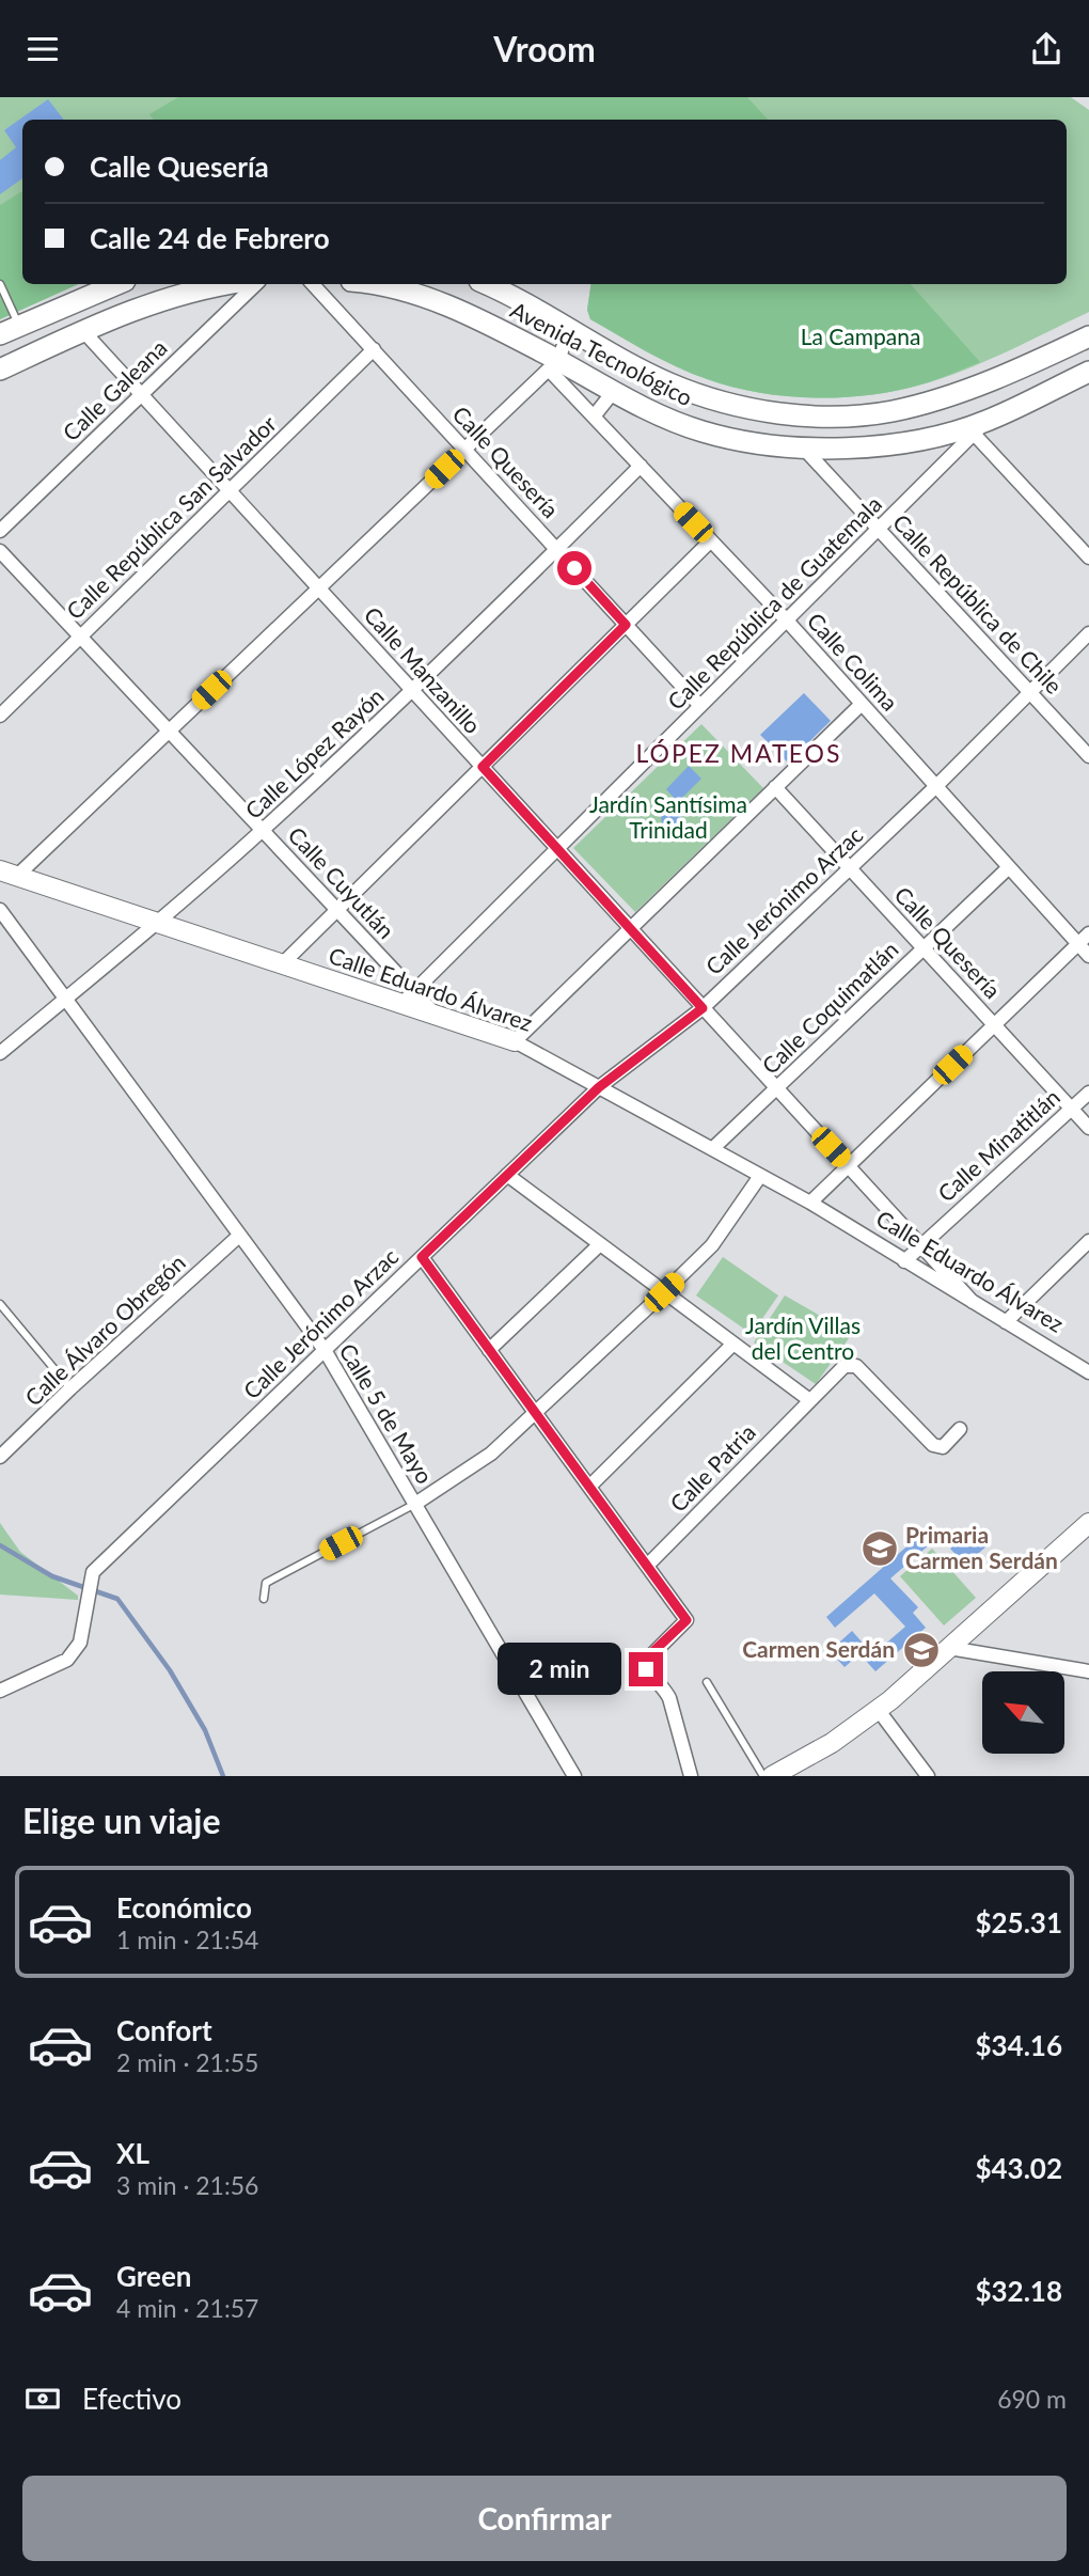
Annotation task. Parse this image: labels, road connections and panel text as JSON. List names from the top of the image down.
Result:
{
  "streets": {
    "main road": ["Avenida Tecnológico"],
    "street": [
      "Calle Galeana",
      "Calle Quesería",
      "Calle República San Salvador",
      "Calle República de Guatemala",
      "Calle República de Chile",
      "Calle Colima",
      "Calle Manzanillo",
      "Calle López Rayón",
      "Calle Cuyutlán",
      "Calle Jerónimo Arzac",
      "Calle Eduardo Álvarez",
      "Calle Coquimatlán",
      "Calle Minatitlán",
      "Calle Álvaro Obregón",
      "Calle 5 de Mayo",
      "Calle Patria"
    ]
  },
  "crossings": [
    ["Avenida Tecnológico", "Calle República de Guatemala"],
    ["Avenida Tecnológico", "Calle República de Chile"],
    ["Avenida Tecnológico", "Calle Colima"],
    ["Calle Galeana", "Calle Manzanillo"],
    ["Calle Quesería", "Calle República San Salvador"],
    ["Calle Quesería", "Calle República de Guatemala"],
    ["Calle Quesería", "Calle López Rayón"],
    ["Calle Quesería", "Calle Jerónimo Arzac"],
    ["Calle Quesería", "Calle Coquimatlán"],
    ["Calle Quesería", "Calle Minatitlán"],
    ["Calle República San Salvador", "Calle Manzanillo"],
    ["Calle República San Salvador", "Calle Cuyutlán"],
    ["Calle República de Guatemala", "Calle República de Chile"],
    ["Calle República de Guatemala", "Calle Colima"],
    ["Calle República de Guatemala", "Calle Manzanillo"],
    ["Calle República de Guatemala", "Calle Cuyutlán"],
    ["Calle República de Guatemala", "Calle Eduardo Álvarez"],
    ["Calle República de Chile", "Calle Jerónimo Arzac"],
    ["Calle Colima", "Calle López Rayón"],
    ["Calle Colima", "Calle Jerónimo Arzac"],
    ["Calle Colima", "Calle Coquimatlán"],
    ["Calle Manzanillo", "Calle López Rayón"],
    ["Calle Manzanillo", "Calle Jerónimo Arzac"],
    ["Calle Manzanillo", "Calle Eduardo Álvarez"],
    ["Calle Manzanillo", "Calle Coquimatlán"],
    ["Calle Manzanillo", "Calle Minatitlán"],
    ["Calle López Rayón", "Calle Cuyutlán"],
    ["Calle López Rayón", "Calle Eduardo Álvarez"],
    ["Calle López Rayón", "Calle 5 de Mayo"],
    ["Calle Cuyutlán", "Calle Eduardo Álvarez"],
    ["Calle Jerónimo Arzac", "Calle Eduardo Álvarez"],
    ["Calle Jerónimo Arzac", "Calle 5 de Mayo"],
    ["Calle Eduardo Álvarez", "Calle Coquimatlán"],
    ["Calle Eduardo Álvarez", "Calle Minatitlán"],
    ["Calle Álvaro Obregón", "Calle 5 de Mayo"]
  ],
  "districts": ["LÓPEZ MATEOS"],
  "parks": ["La Campana", "Jardín Santísima Trinidad", "Jardín Villas del Centro"],
  "places": {
    "school or university": ["Primaria Carmen Serdán", "Carmen Serdán"]
  },
  "north": "top left",
  "page": {
    "header": "Vroom",
    "banner": ["Calle Quesería", "Calle 24 de Febrero"],
    "bubble": "2 min",
    "heading": "Elige un viaje",
    "list": [
      {
        "name": "Económico",
        "note": "1 min · 21:54",
        "value": "$25.31"
      },
      {
        "name": "Confort",
        "note": "2 min · 21:55",
        "value": "$34.16"
      },
      {
        "name": "XL",
        "note": "3 min · 21:56",
        "value": "$43.02"
      },
      {
        "name": "Green",
        "note": "4 min · 21:57",
        "value": "$32.18"
      }
    ],
    "pay": ["Efectivo", "690 m"],
    "buttons": "Confirmar"
  }
}
